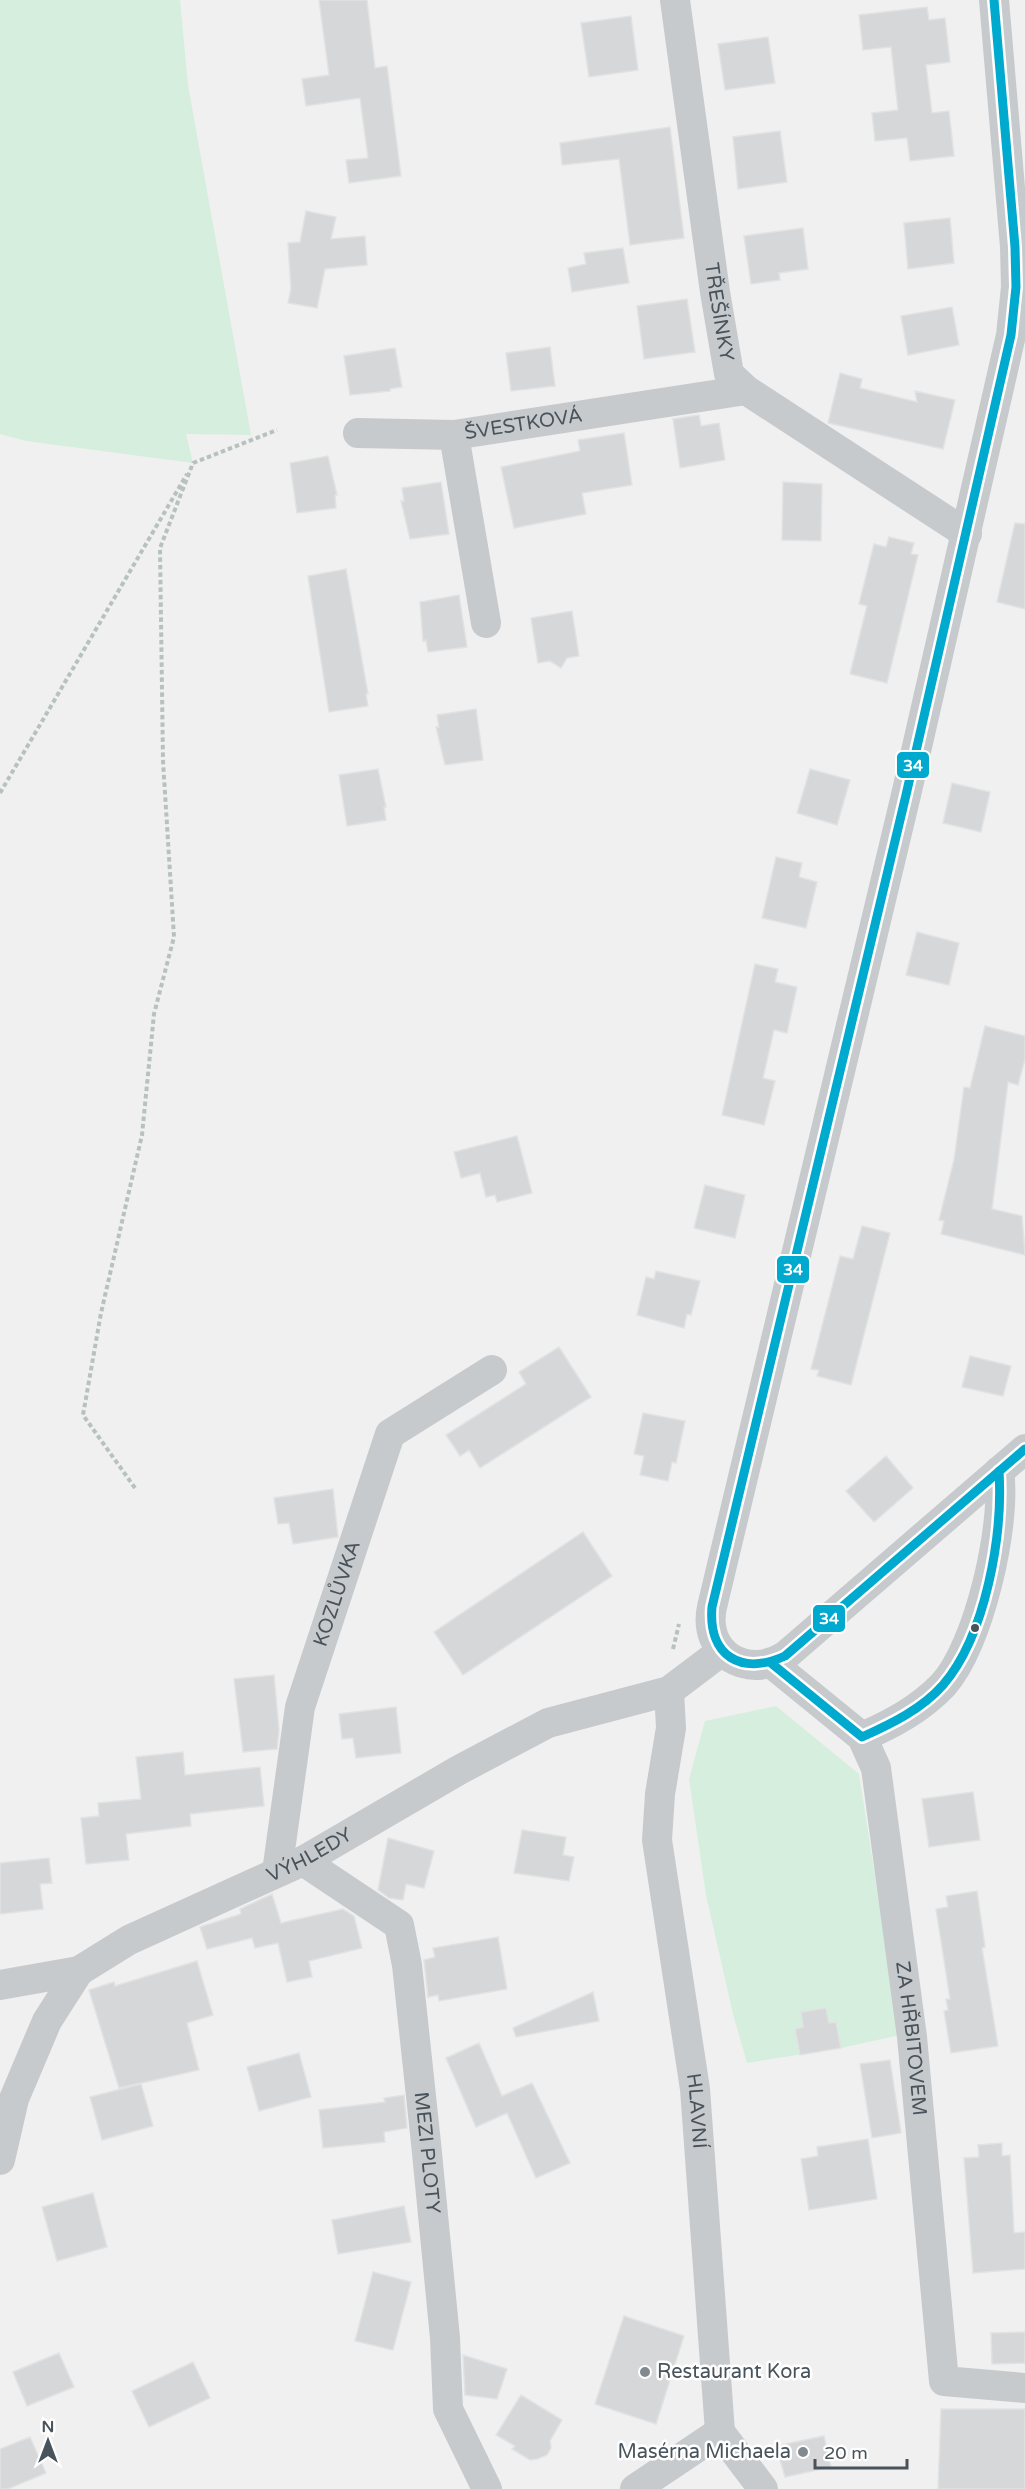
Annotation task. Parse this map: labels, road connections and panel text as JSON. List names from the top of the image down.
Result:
{
  "streets": {
    "street": [
      "TŘEŠÍNKY",
      "ŠVESTKOVÁ",
      "KOZLŮVKA",
      "VÝHLEDY",
      "ZA HŘBITOVEM",
      "HLAVNÍ",
      "MEZI PLOTY"
    ]
  },
  "crossings": [
    ["TŘEŠÍNKY", "ŠVESTKOVÁ"],
    ["KOZLŮVKA", "VÝHLEDY"],
    ["KOZLŮVKA", "MEZI PLOTY"],
    ["VÝHLEDY", "HLAVNÍ"],
    ["VÝHLEDY", "MEZI PLOTY"]
  ],
  "places": ["Restaurant Kora", "Masérna Michaela"],
  "lines": ["transit line 34"],
  "scale_bar": "20 m",
  "north": "top"
}
